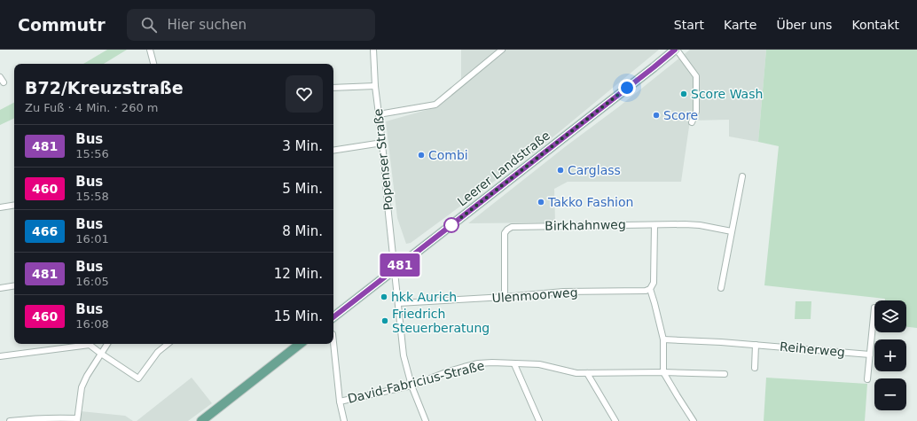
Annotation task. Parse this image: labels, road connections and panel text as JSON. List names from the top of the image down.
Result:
{
  "streets": {
    "main road": ["Leerer Landstraße"],
    "street": [
      "Popenser Straße",
      "Birkhahnweg",
      "Ulenmoorweg",
      "Reiherweg",
      "David-Fabricius-Straße"
    ]
  },
  "crossings": [
    ["Popenser Straße", "Leerer Landstraße"],
    ["Popenser Straße", "Ulenmoorweg"],
    ["Popenser Straße", "David-Fabricius-Straße"],
    ["Birkhahnweg", "Ulenmoorweg"]
  ],
  "places": [
    "Score Wash",
    "Score",
    "Combi",
    "Carglass",
    "Takko Fashion",
    "hkk Aurich",
    "Friedrich Steuerberatung"
  ],
  "lines": ["bus line 481"],
  "page": {
    "header": "Commutr",
    "search": "Hier suchen",
    "nav": [
      "Start",
      "Karte",
      "Über uns",
      "Kontakt"
    ],
    "on_map": "481",
    "heading": ["B72/Kreuzstraße", "Zu Fuß · 4 Min. · 260 m"],
    "list": [
      {
        "mark": "481",
        "name": "Bus",
        "note": "15:56",
        "value": "3 Min."
      },
      {
        "mark": "460",
        "name": "Bus",
        "note": "15:58",
        "value": "5 Min."
      },
      {
        "mark": "466",
        "name": "Bus",
        "note": "16:01",
        "value": "8 Min."
      },
      {
        "mark": "481",
        "name": "Bus",
        "note": "16:05",
        "value": "12 Min."
      },
      {
        "mark": "460",
        "name": "Bus",
        "note": "16:08",
        "value": "15 Min."
      }
    ],
    "map_buttons": ["+", "−"]
  }
}
